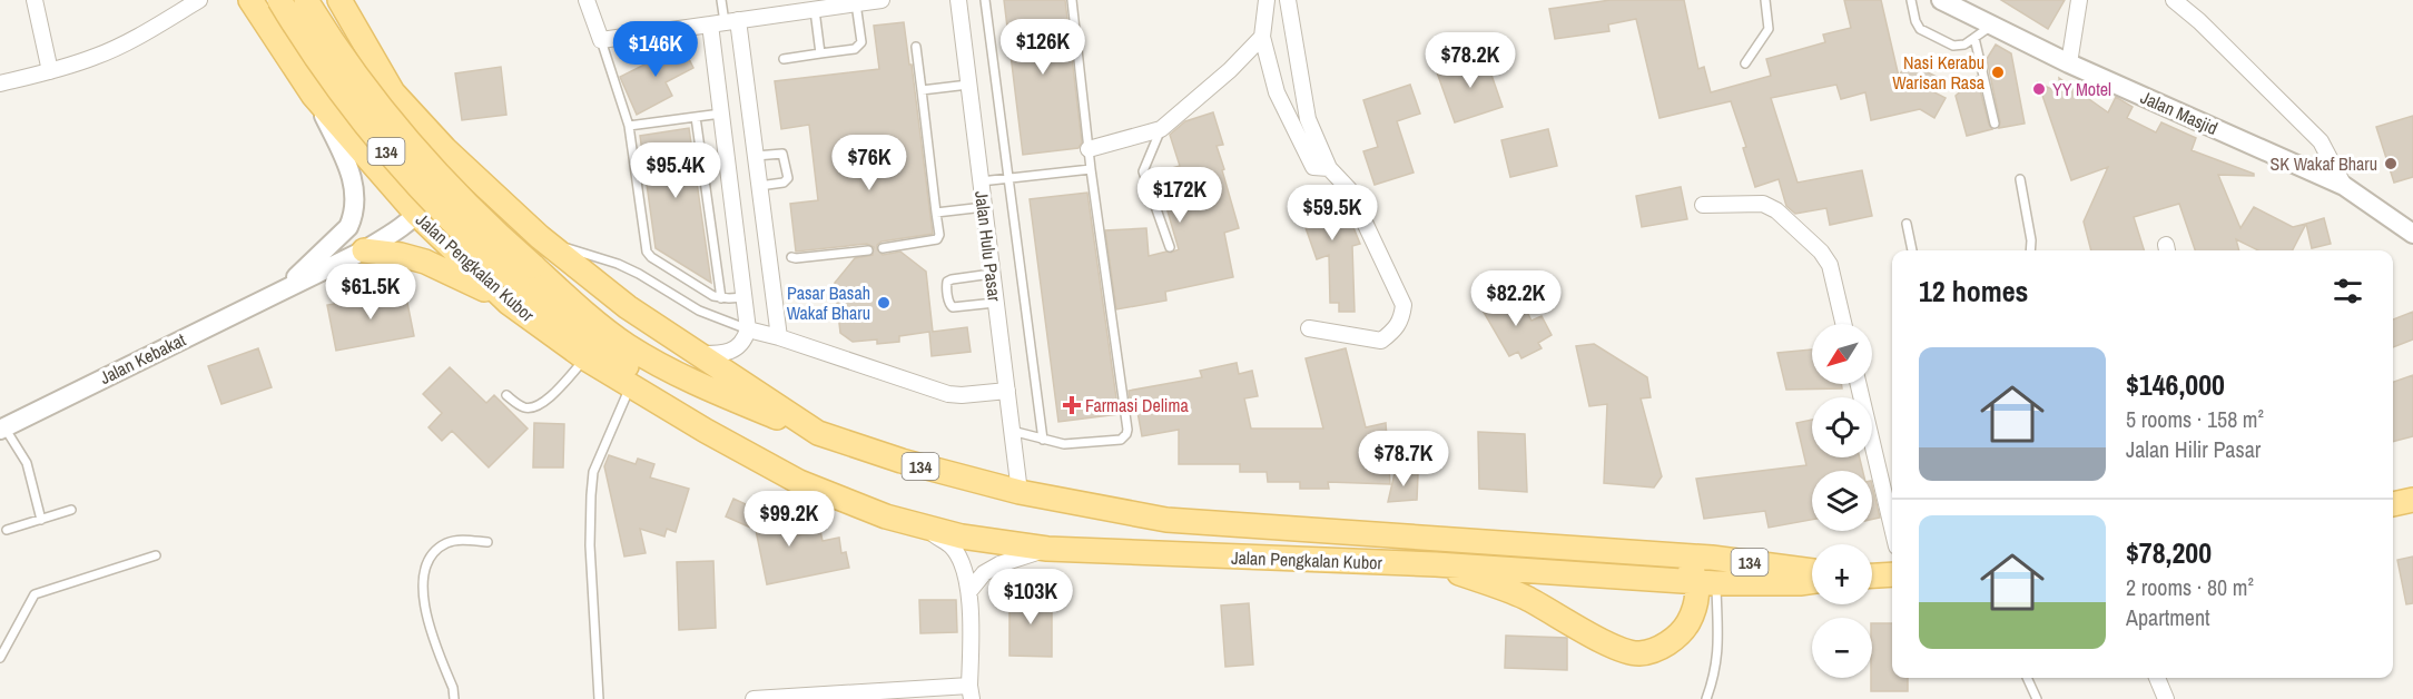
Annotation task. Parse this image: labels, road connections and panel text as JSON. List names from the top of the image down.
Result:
{
  "streets": {
    "main road": ["134", "Jalan Pengkalan Kubor"],
    "street": ["Jalan Masjid", "Jalan Hulu Pasar", "Jalan Kebakat"]
  },
  "crossings": [
    ["Jalan Hulu Pasar", "Jalan Pengkalan Kubor"],
    ["Jalan Pengkalan Kubor", "Jalan Kebakat"]
  ],
  "places": {
    "other": [
      "Nasi Kerabu Warisan Rasa",
      "YY Motel",
      "SK Wakaf Bharu",
      "Pasar Basah Wakaf Bharu"
    ],
    "health": ["Farmasi Delima"]
  },
  "north": "bottom left",
  "page": {
    "price": [
      "$126K",
      "$146K",
      "$78.2K",
      "$76K",
      "$95.4K",
      "$172K",
      "$59.5K",
      "$61.5K",
      "$82.2K",
      "$78.7K",
      "$99.2K",
      "$103K"
    ],
    "heading": "12 homes",
    "map_buttons": ["+", "−"],
    "list": [
      {
        "name": "$146,000",
        "note": "5 rooms · 158 m² · Jalan Hilir Pasar"
      },
      {
        "name": "$78,200",
        "note": "2 rooms · 80 m² · Apartment"
      }
    ]
  }
}
